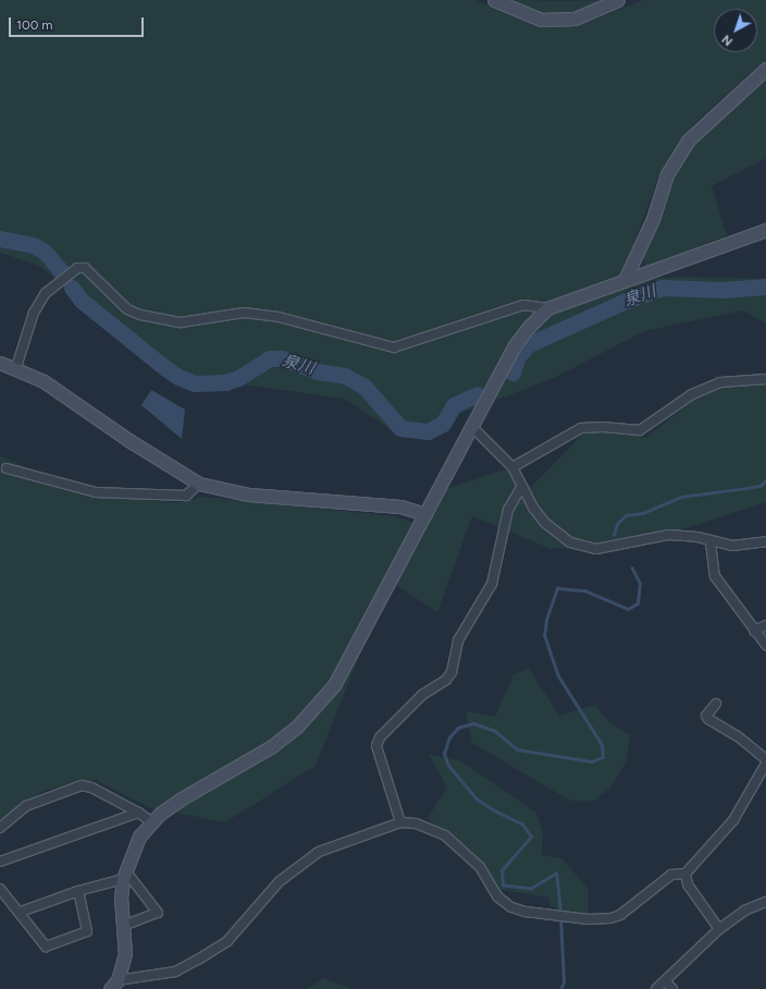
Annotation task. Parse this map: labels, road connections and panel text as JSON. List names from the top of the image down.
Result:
{
  "water": ["泉川"],
  "scale_bar": "100 m",
  "north": "bottom left"
}
